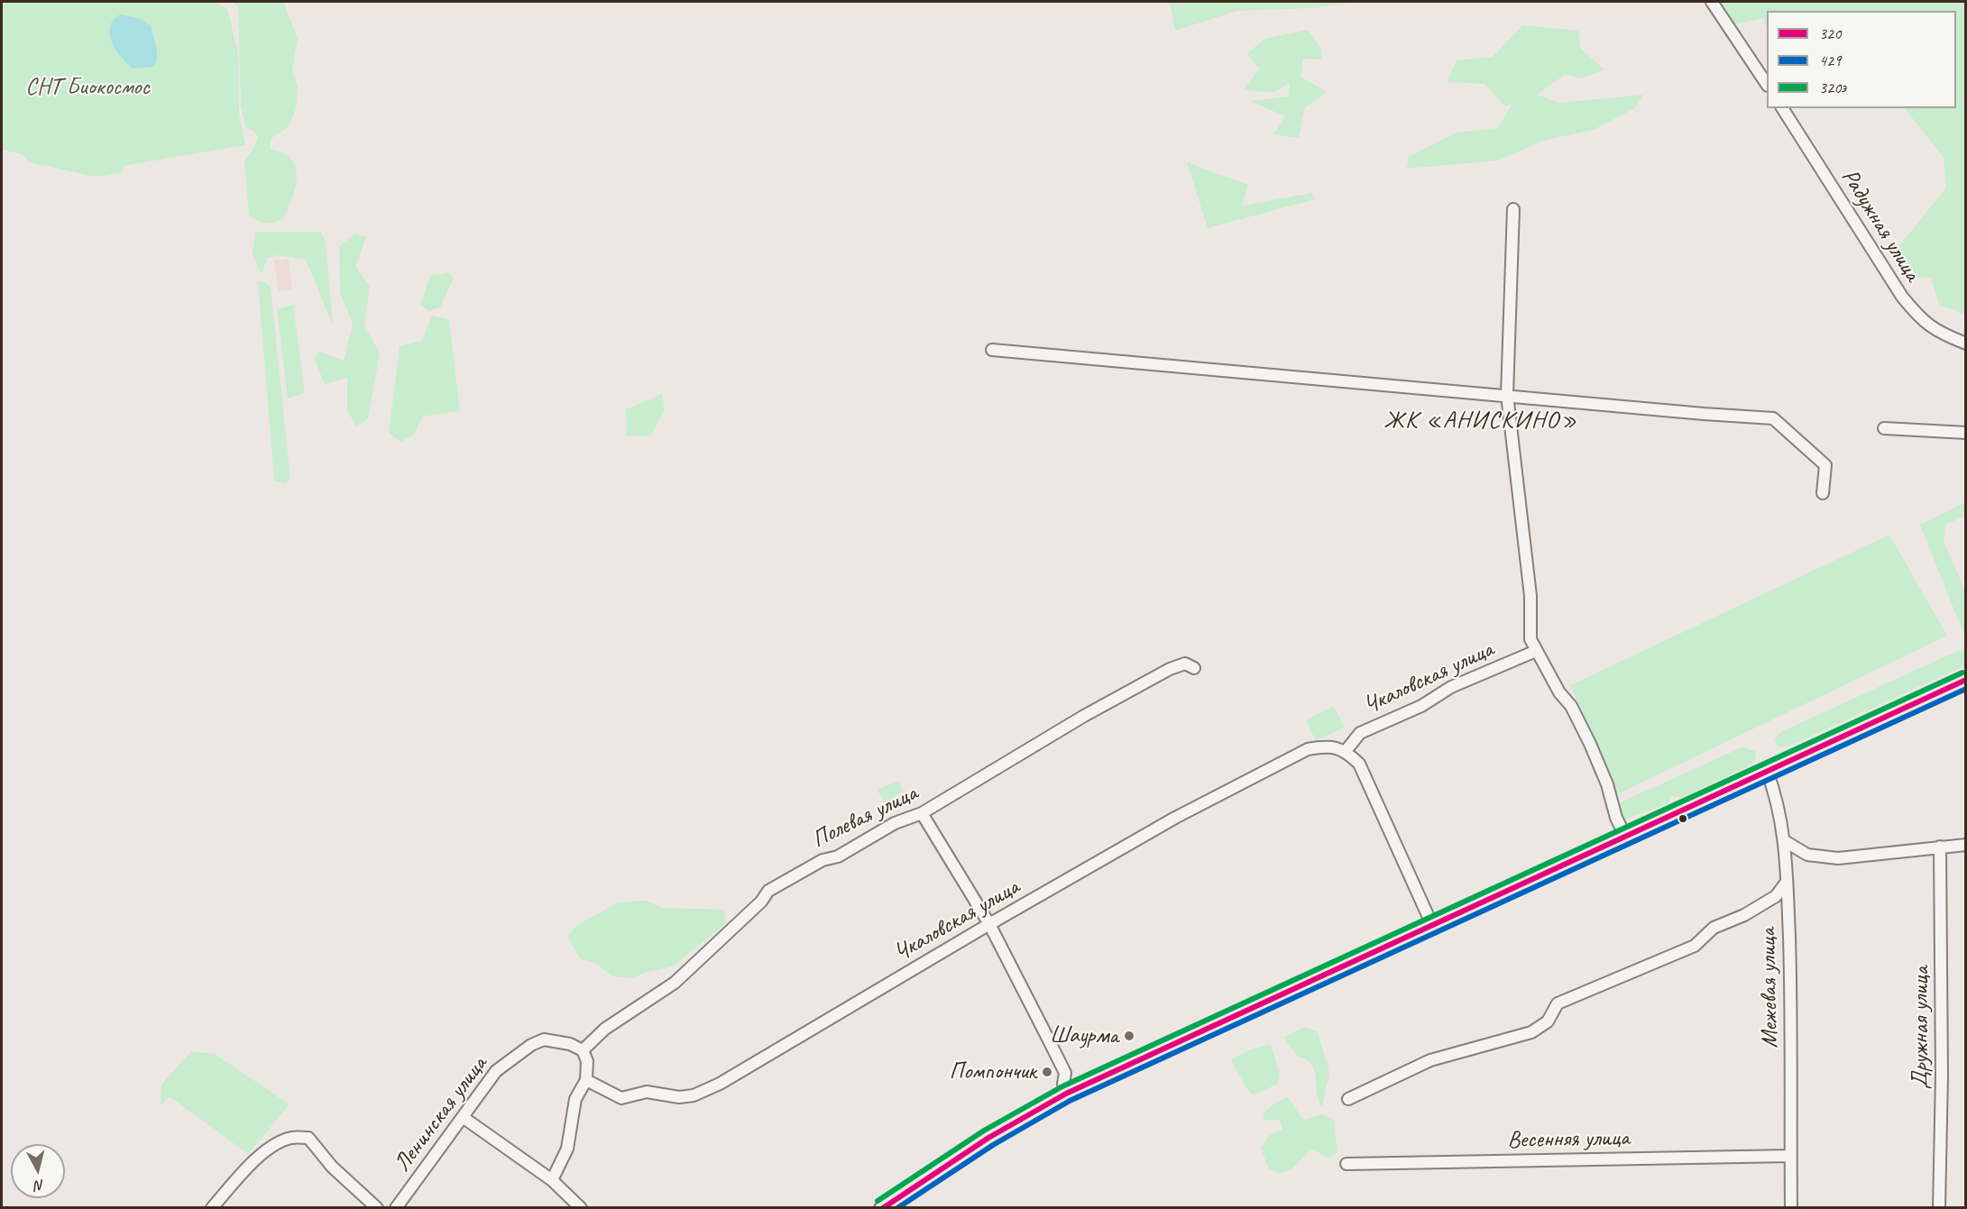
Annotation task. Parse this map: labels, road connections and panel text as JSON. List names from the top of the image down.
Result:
{
  "streets": {
    "street": [
      "Радужная улица",
      "Чкаловская улица",
      "Полевая улица",
      "Межевая улица",
      "Дружная улица",
      "Ленинская улица",
      "Весенняя улица"
    ]
  },
  "crossings": [
    ["Полевая улица", "Ленинская улица"],
    ["Межевая улица", "Весенняя улица"]
  ],
  "districts": ["ЖК «АНИСКИНО»"],
  "parks": ["СНТ Биокосмос"],
  "places": ["Шаурма", "Помпончик"],
  "lines": ["transit line 320э", "transit line 320", "transit line 429"],
  "legend": ["320", "429", "320э"],
  "north": "bottom"
}
